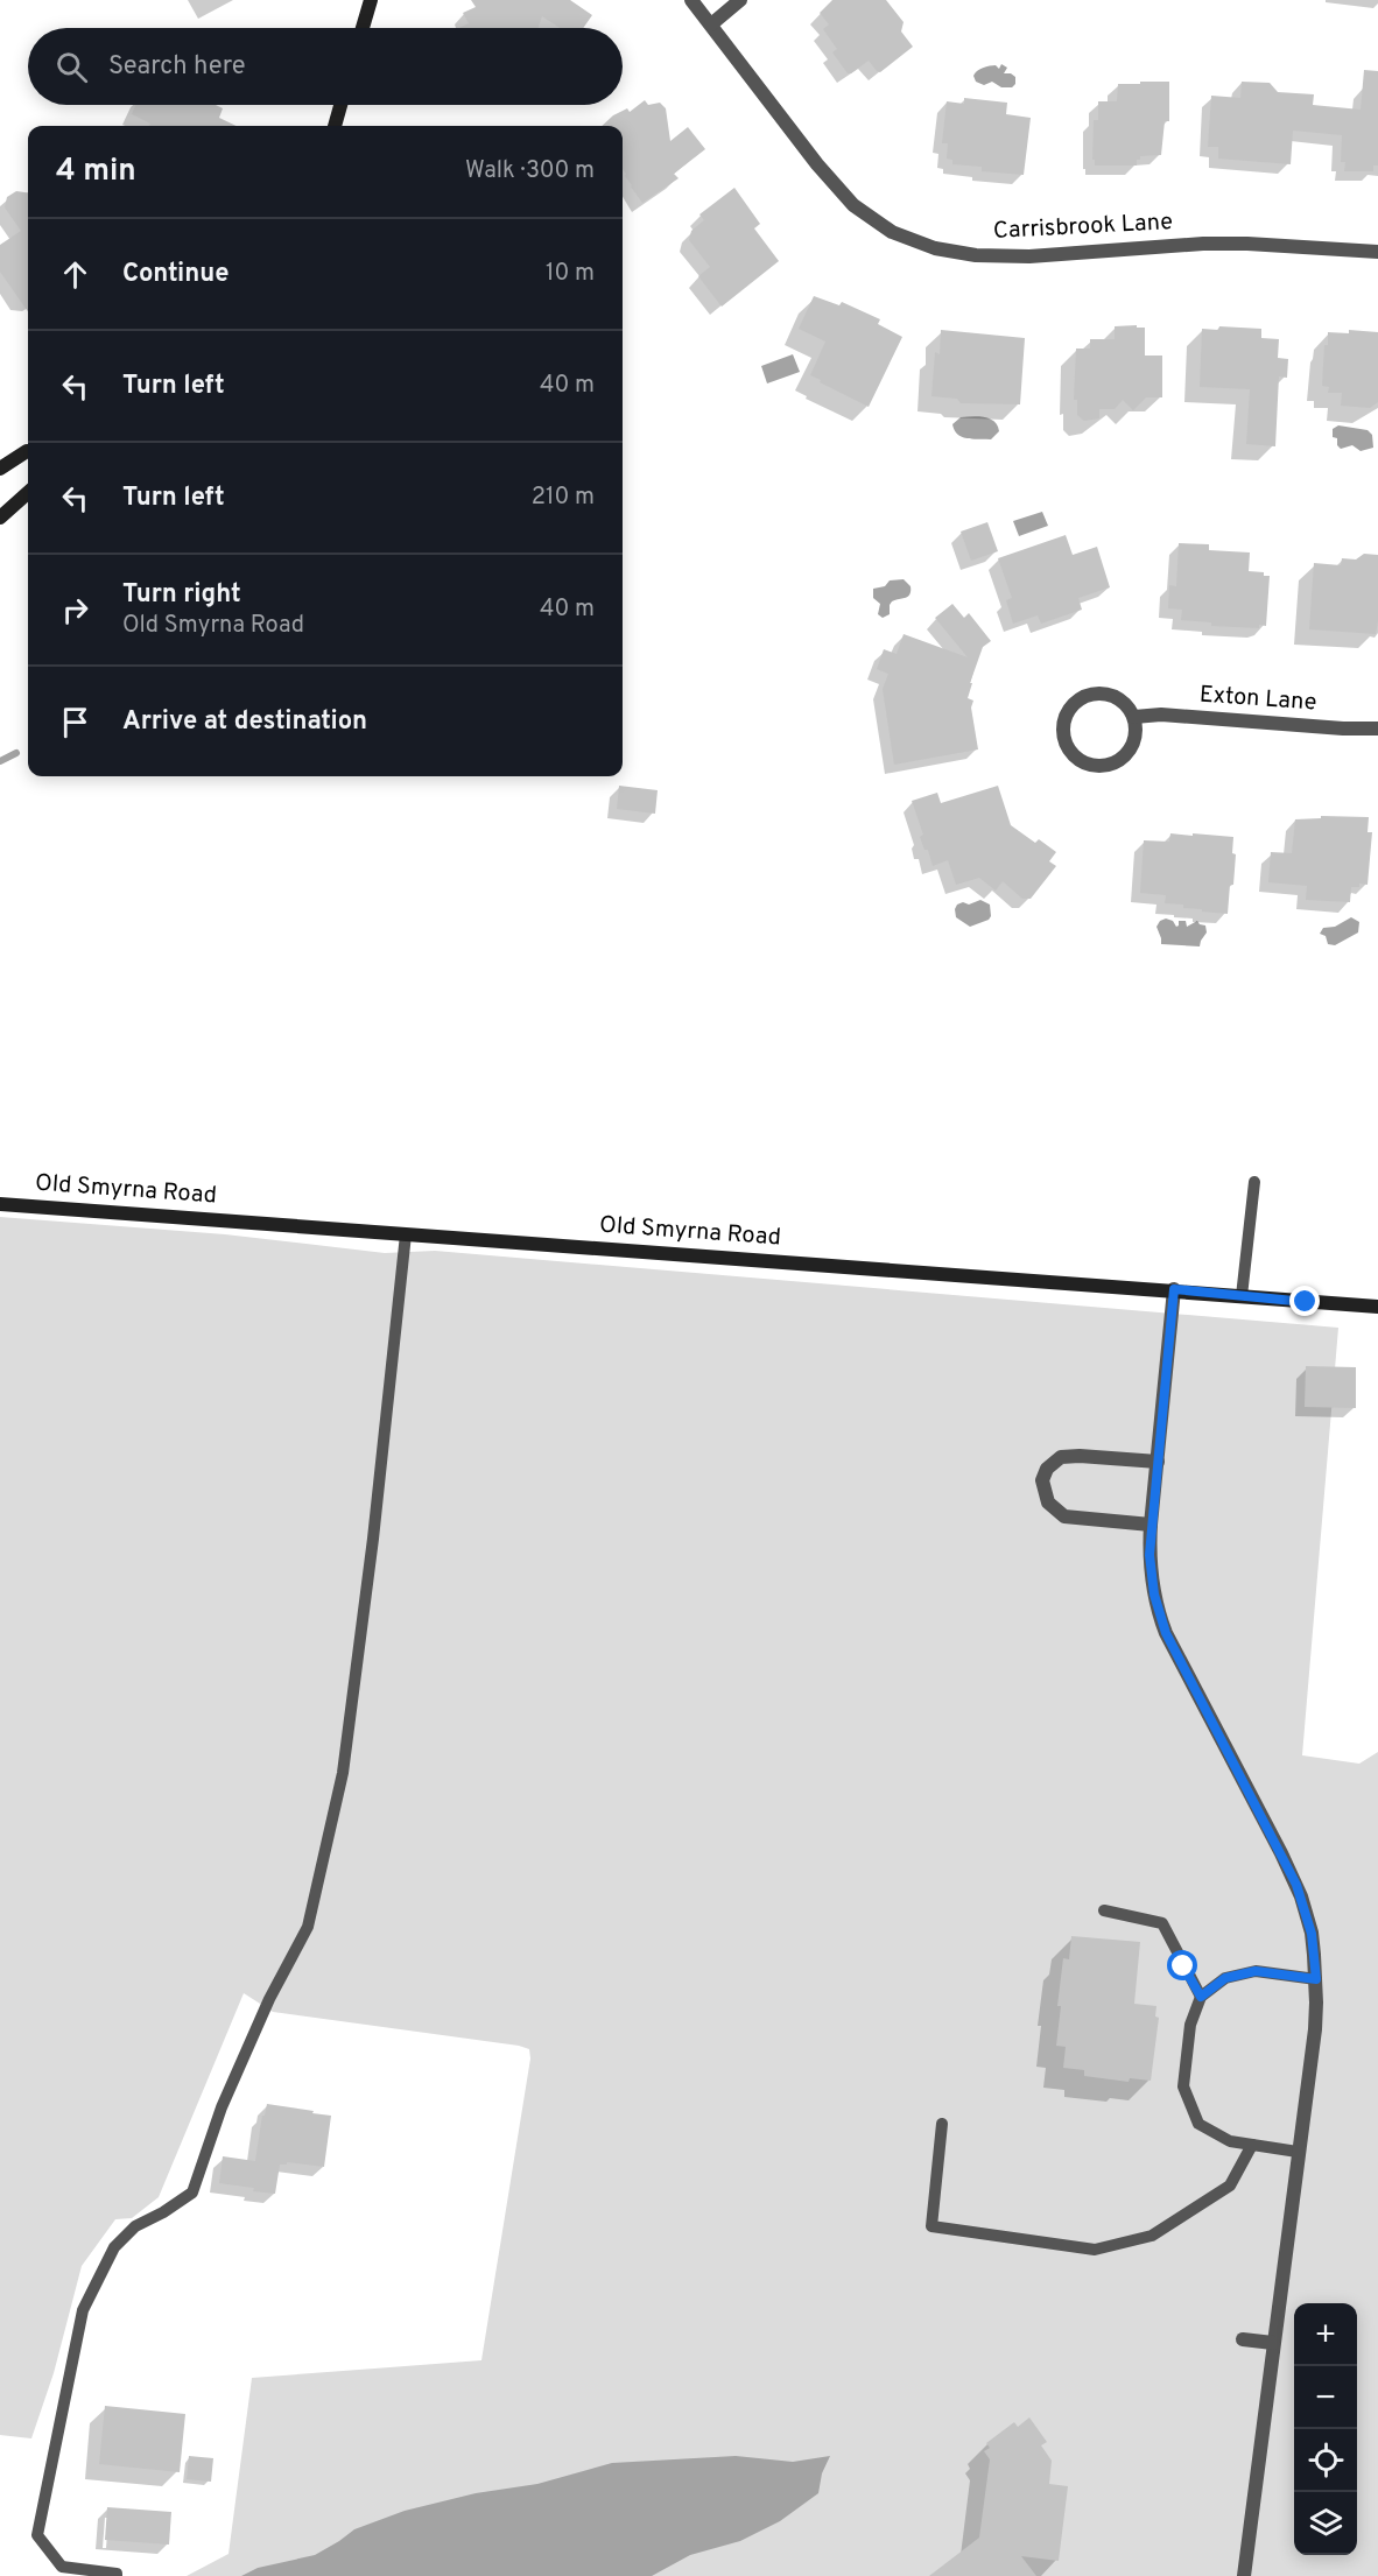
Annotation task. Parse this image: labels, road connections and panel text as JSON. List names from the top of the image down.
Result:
{
  "streets": {
    "street": ["Carrisbrook Lane", "Exton Lane", "Old Smyrna Road"]
  },
  "page": {
    "search": "Search here",
    "heading": ["4 min", "Walk · 300 m"],
    "list": [
      ["Continue", "10 m"],
      ["Turn left", "40 m"],
      ["Turn left", "210 m"],
      ["Turn right", "Old Smyrna Road", "40 m"],
      "Arrive at destination"
    ],
    "map_buttons": ["+", "−"]
  }
}
